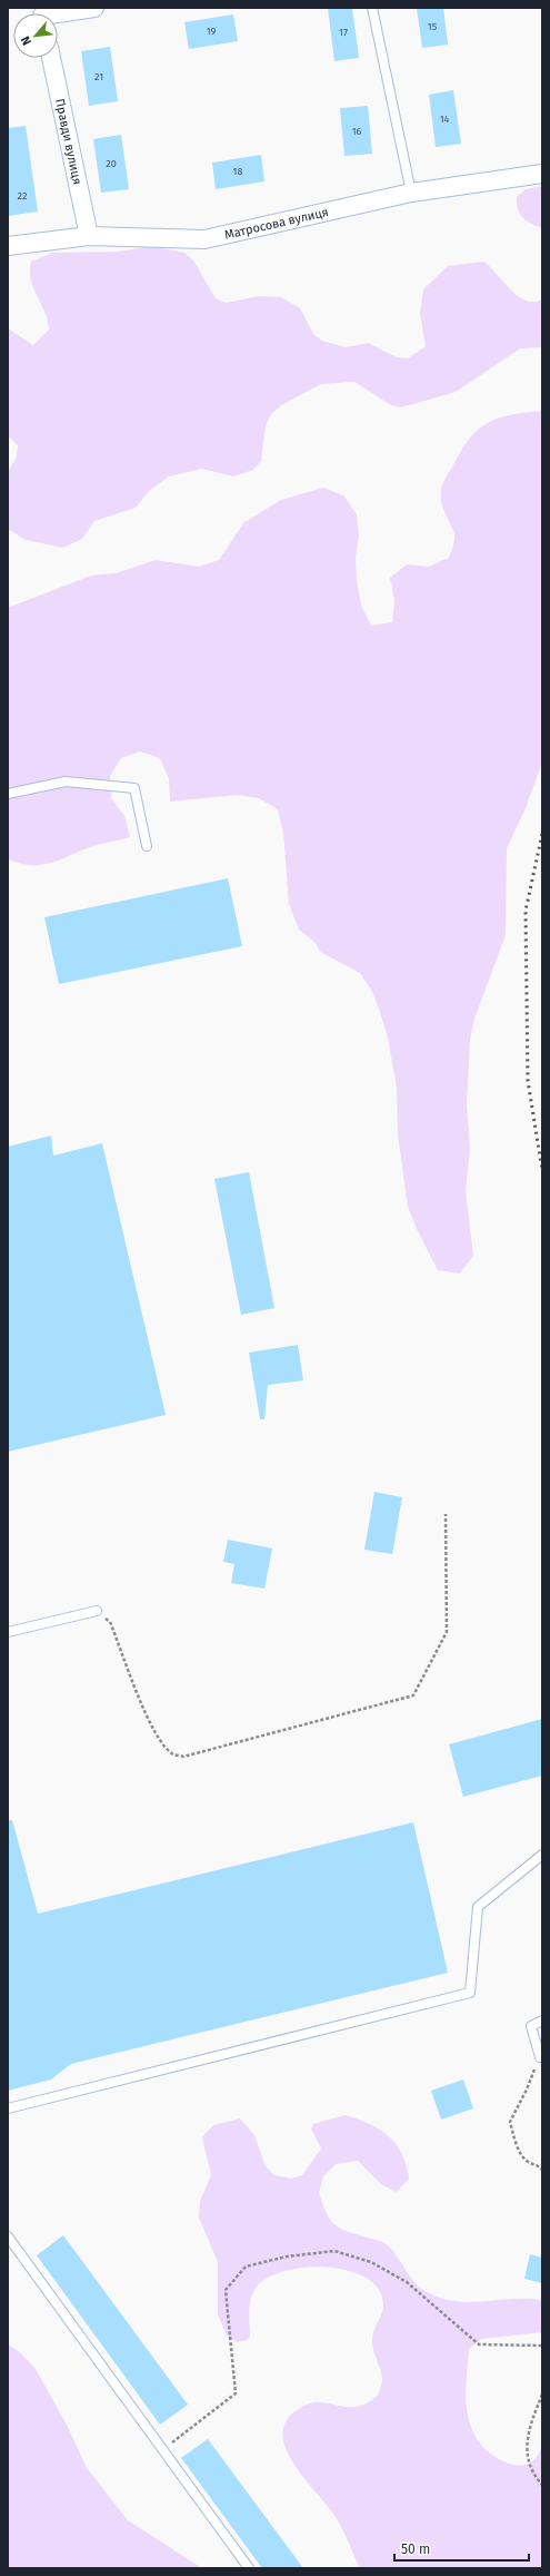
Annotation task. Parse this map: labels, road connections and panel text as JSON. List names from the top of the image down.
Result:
{
  "streets": {
    "street": ["Правди вулиця", "Матросова вулиця"]
  },
  "crossings": [
    ["Правди вулиця", "Матросова вулиця"]
  ],
  "house_numbers": [
    "15",
    "19",
    "17",
    "21",
    "14",
    "16",
    "20",
    "18",
    "22"
  ],
  "scale_bar": "50 m",
  "north": "bottom left"
}
